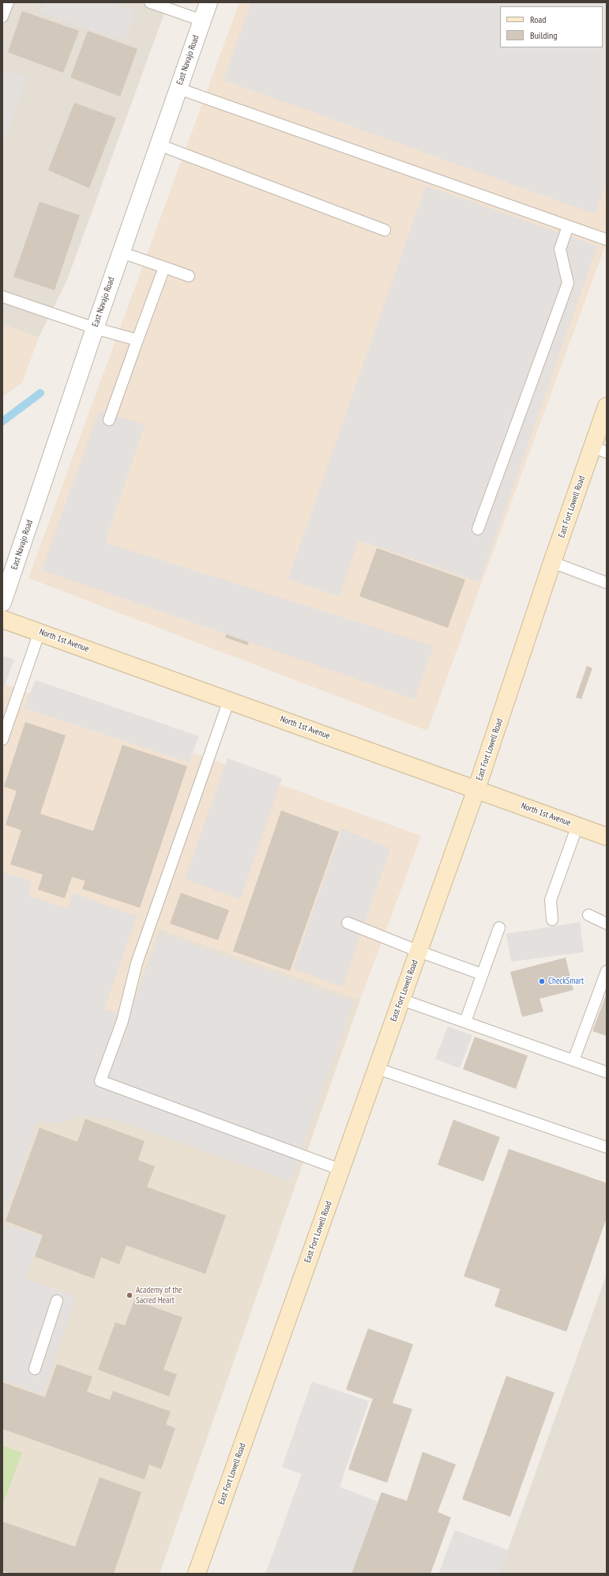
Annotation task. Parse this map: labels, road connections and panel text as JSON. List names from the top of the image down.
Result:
{
  "streets": {
    "main road": ["East Fort Lowell Road", "North 1st Avenue"],
    "street": ["East Navajo Road"]
  },
  "crossings": [
    ["East Fort Lowell Road", "North 1st Avenue"]
  ],
  "places": ["CheckSmart", "Academy of the Sacred Heart"],
  "legend": ["Road", "Building"]
}
